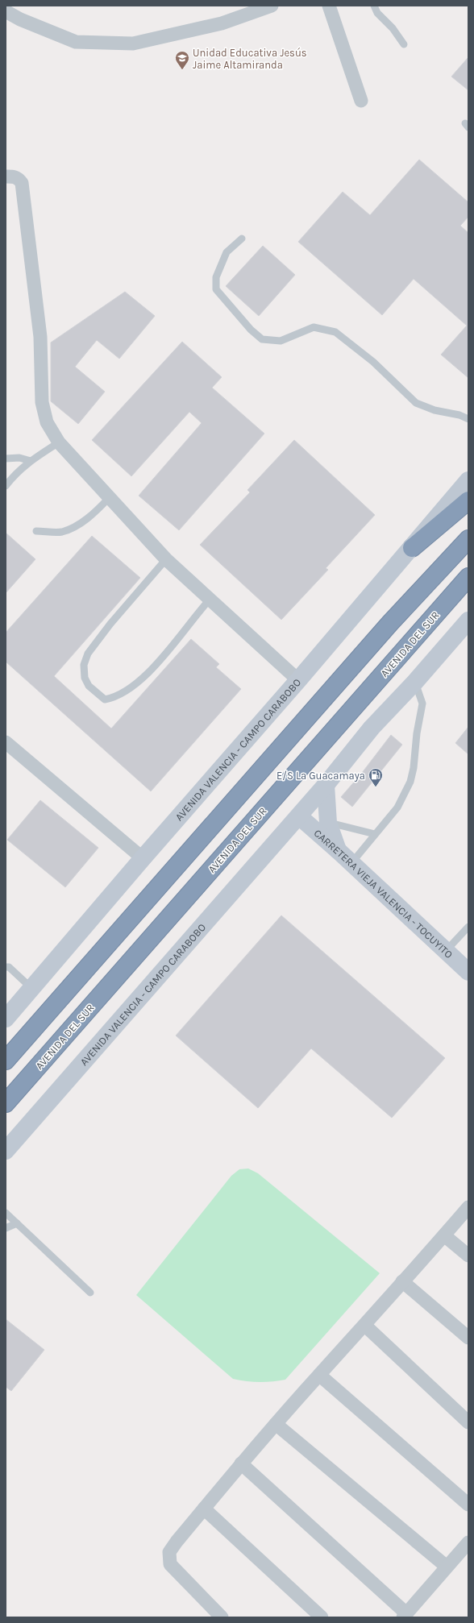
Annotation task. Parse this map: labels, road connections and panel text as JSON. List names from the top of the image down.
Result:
{
  "streets": {
    "highway": ["AVENIDA DEL SUR"],
    "street": ["AVENIDA VALENCIA - CAMPO CARABOBO", "CARRETERA VIEJA VALENCIA - TOCUYITO"]
  },
  "crossings": [
    ["AVENIDA VALENCIA - CAMPO CARABOBO", "CARRETERA VIEJA VALENCIA - TOCUYITO"]
  ],
  "places": {
    "school or university": ["Unidad Educativa Jesús Jaime Altamiranda"],
    "fuel station": ["E/S La Guacamaya"]
  }
}
